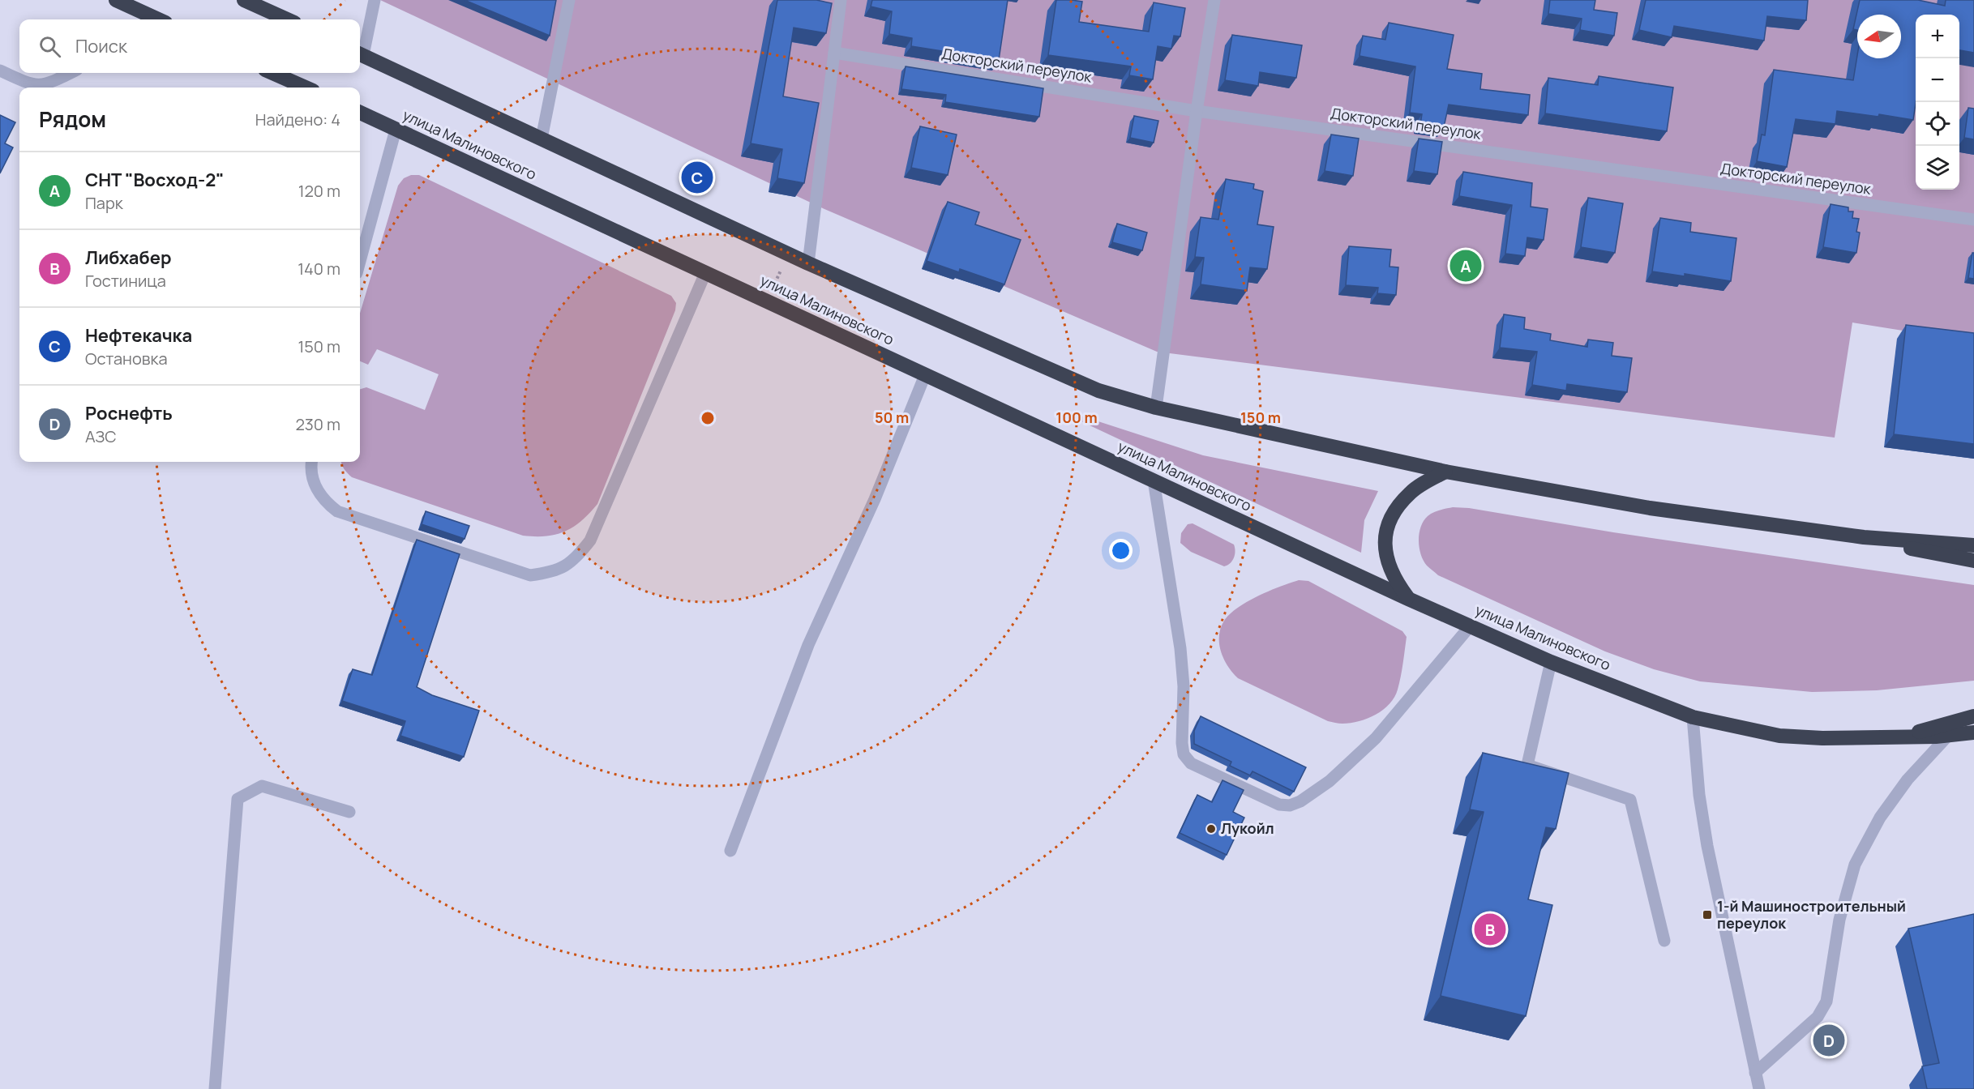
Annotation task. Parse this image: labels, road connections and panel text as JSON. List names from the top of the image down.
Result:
{
  "streets": {
    "highway": ["улица Малиновского"],
    "street": ["Докторский переулок"]
  },
  "places": {
    "other": ["Лукойл"],
    "transit": ["1-й Машиностроительный переулок"]
  },
  "north": "left",
  "page": {
    "map_buttons": ["+", "−"],
    "search": "Поиск",
    "heading": ["Рядом", "Найдено: 4"],
    "list": [
      {
        "mark": "A",
        "name": "СНТ \"Восход-2\"",
        "note": "Парк",
        "value": "120 m"
      },
      {
        "mark": "B",
        "name": "Либхабер",
        "note": "Гостиница",
        "value": "140 m"
      },
      {
        "mark": "C",
        "name": "Нефтекачка",
        "note": "Остановка",
        "value": "150 m"
      },
      {
        "mark": "D",
        "name": "Роснефть",
        "note": "АЗС",
        "value": "230 m"
      }
    ],
    "pins": [
      "C",
      "A",
      "B",
      "D"
    ]
  },
  "rings": ["50 m", "100 m", "150 m"]
}
